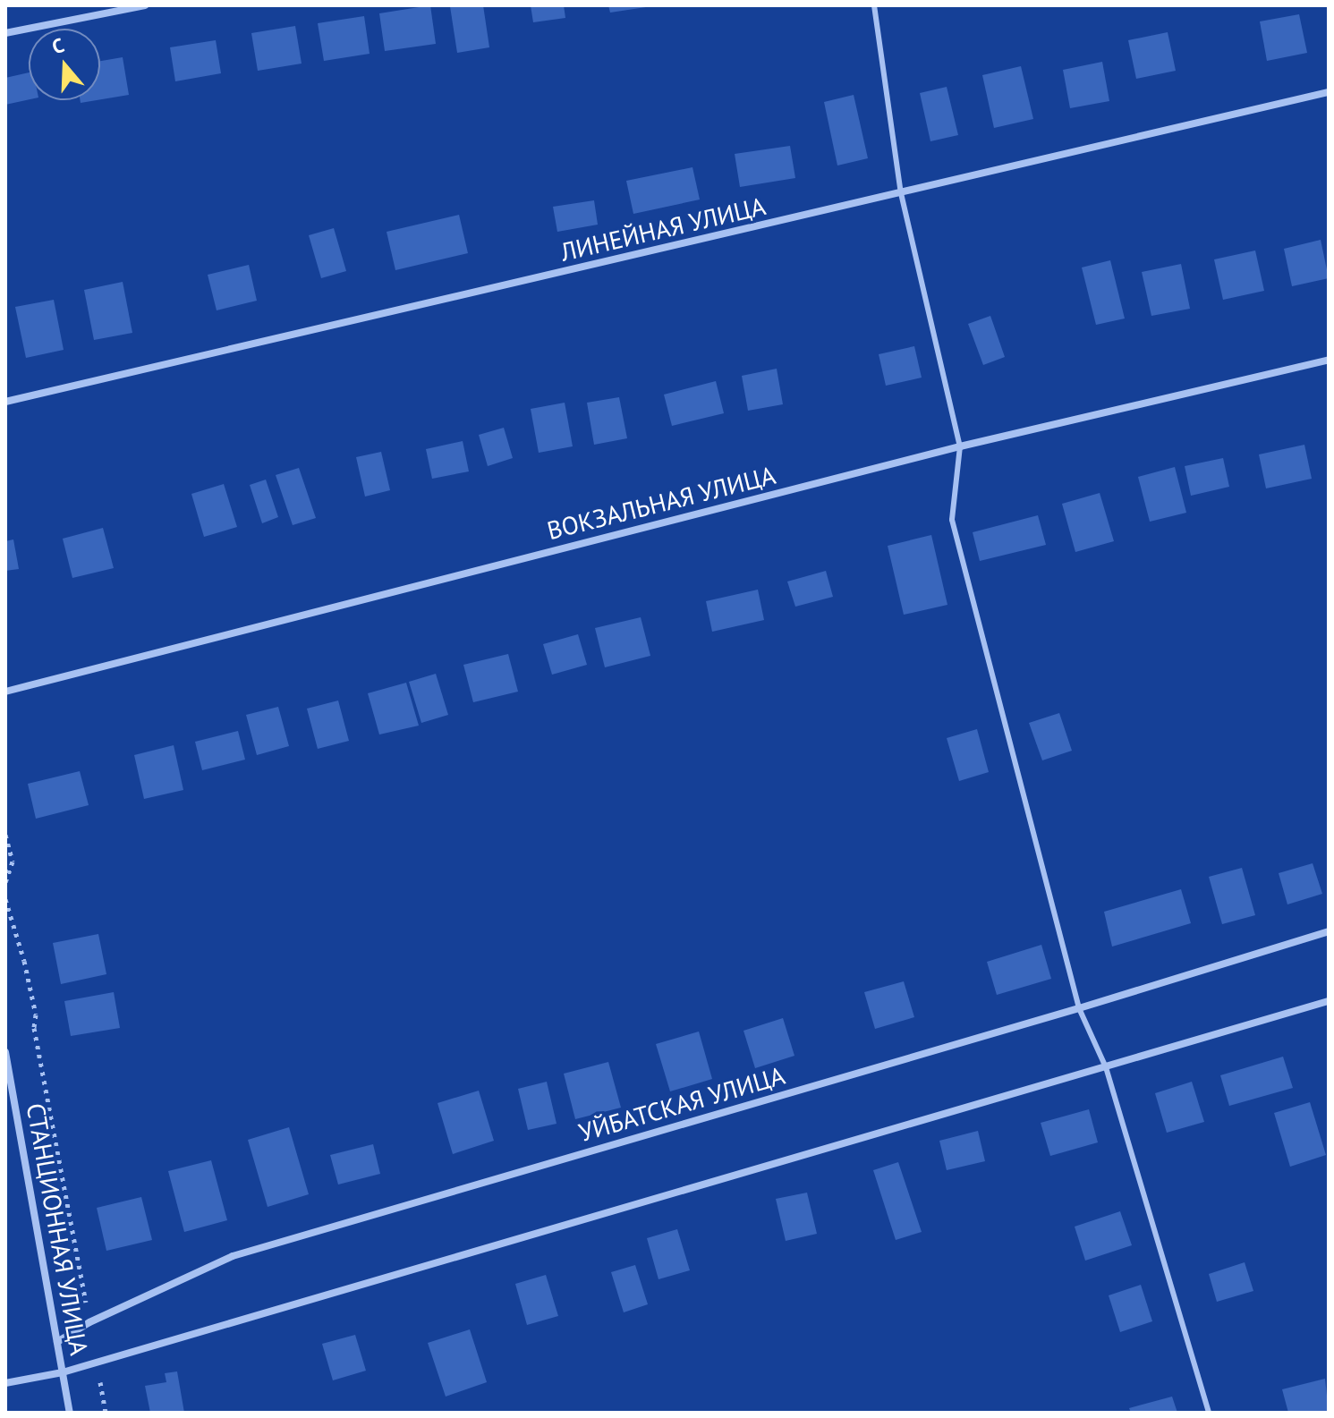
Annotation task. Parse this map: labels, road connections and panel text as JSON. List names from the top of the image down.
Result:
{
  "streets": {
    "street": [
      "ЛИНЕЙНАЯ УЛИЦА",
      "ВОКЗАЛЬНАЯ УЛИЦА",
      "УЙБАТСКАЯ УЛИЦА",
      "СТАНЦИОННАЯ УЛИЦА"
    ]
  },
  "crossings": [
    ["УЙБАТСКАЯ УЛИЦА", "СТАНЦИОННАЯ УЛИЦА"]
  ],
  "north": "top"
}
